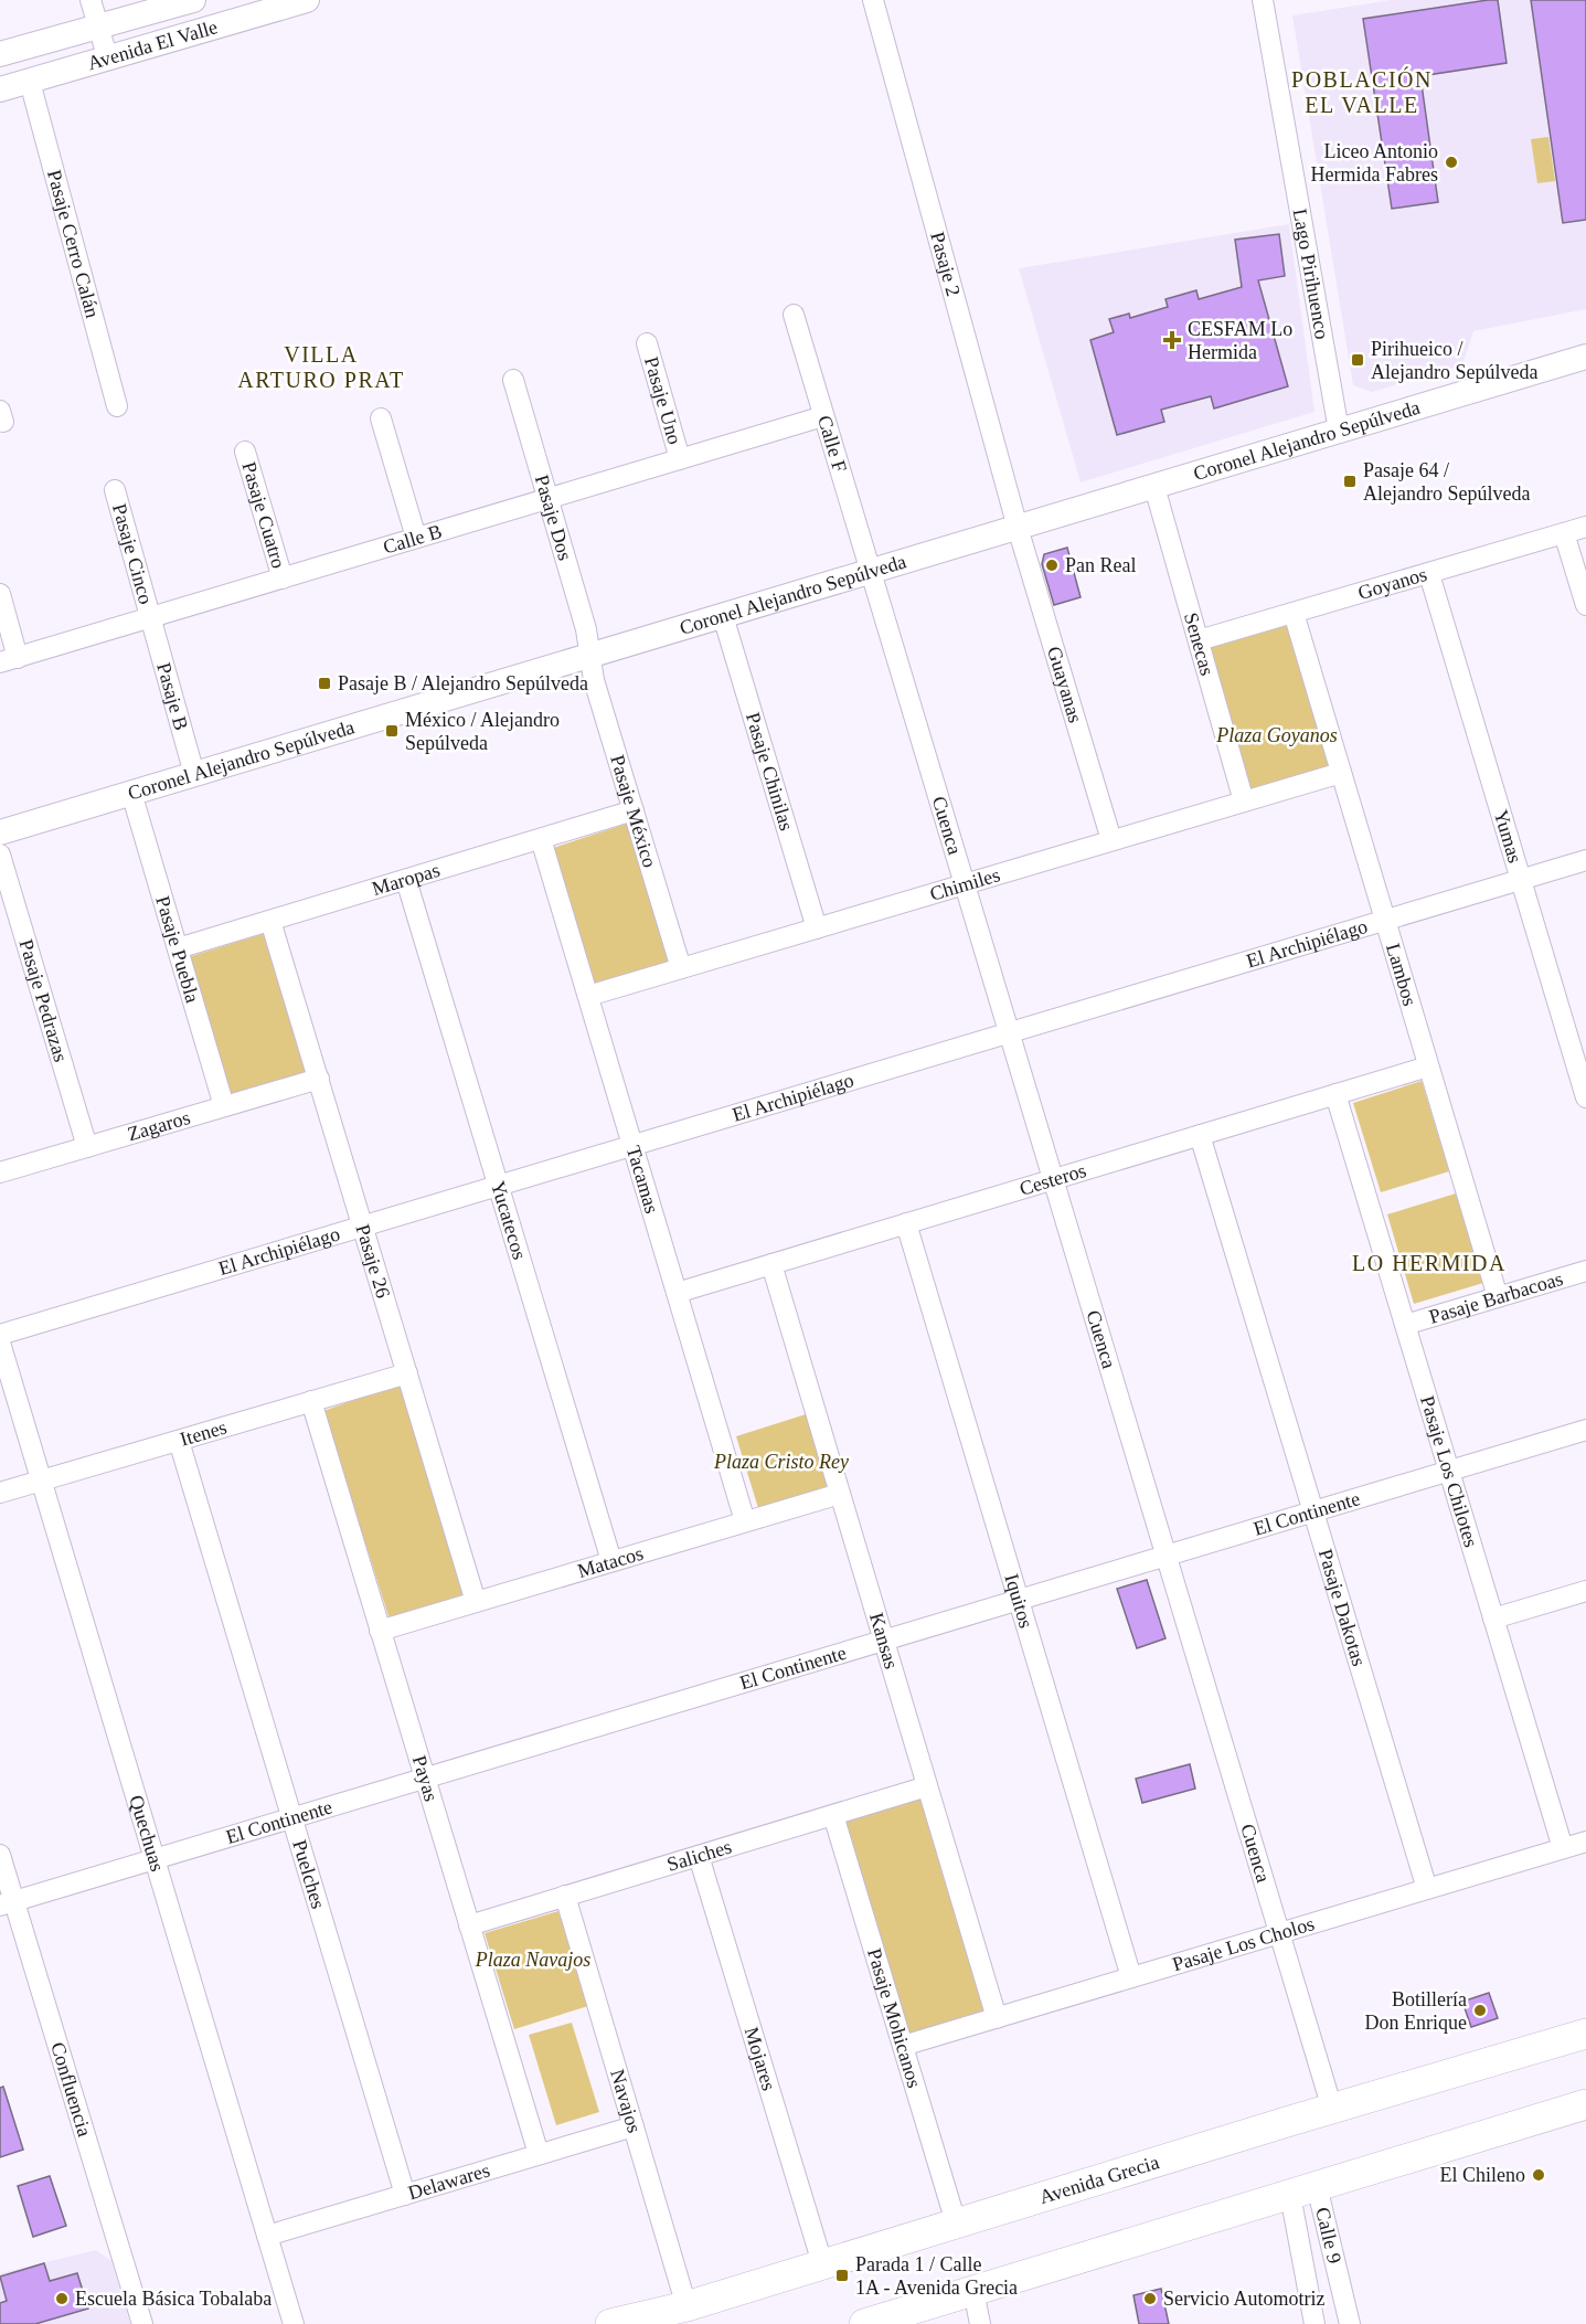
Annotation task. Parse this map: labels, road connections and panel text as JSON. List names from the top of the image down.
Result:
{
  "streets": {
    "main road": ["Avenida Grecia"],
    "street": [
      "Avenida El Valle",
      "Pasaje Cerro Calán",
      "Pasaje 2",
      "Lago Pirihuenco",
      "Pasaje Uno",
      "Coronel Alejandro Sepúlveda",
      "Calle F",
      "Pasaje Cuatro",
      "Pasaje Dos",
      "Calle B",
      "Pasaje Cinco",
      "Goyanos",
      "Senecas",
      "Guayanas",
      "Pasaje B",
      "Pasaje Chinilas",
      "Pasaje México",
      "Cuenca",
      "Yumas",
      "Maropas",
      "Chimiles",
      "El Archipiélago",
      "Pasaje Puebla",
      "Lambos",
      "Pasaje Pedrazas",
      "Zagaros",
      "Cesteros",
      "Tacamas",
      "Yucatecos",
      "Pasaje 26",
      "Pasaje Barbacoas",
      "Itenes",
      "Pasaje Los Chilotes",
      "El Continente",
      "Matacos",
      "Iquitos",
      "Pasaje Dakotas",
      "Kansas",
      "Payas",
      "Quechuas",
      "Saliches",
      "Puelches",
      "Pasaje Los Cholos",
      "Pasaje Mohicanos",
      "Mojares",
      "Confluencia",
      "Navajos",
      "Delawares",
      "Calle 9"
    ]
  },
  "crossings": [
    ["Avenida El Valle", "Pasaje Cerro Calán"],
    ["Pasaje 2", "Coronel Alejandro Sepúlveda"],
    ["Pasaje 2", "Guayanas"],
    ["Lago Pirihuenco", "Coronel Alejandro Sepúlveda"],
    ["Pasaje Uno", "Calle B"],
    ["Coronel Alejandro Sepúlveda", "Calle F"],
    ["Coronel Alejandro Sepúlveda", "Pasaje Dos"],
    ["Coronel Alejandro Sepúlveda", "Senecas"],
    ["Coronel Alejandro Sepúlveda", "Guayanas"],
    ["Coronel Alejandro Sepúlveda", "Pasaje B"],
    ["Coronel Alejandro Sepúlveda", "Pasaje Chinilas"],
    ["Coronel Alejandro Sepúlveda", "Pasaje México"],
    ["Coronel Alejandro Sepúlveda", "Cuenca"],
    ["Coronel Alejandro Sepúlveda", "Pasaje Puebla"],
    ["Calle F", "Calle B"],
    ["Calle F", "Cuenca"],
    ["Pasaje Cuatro", "Calle B"],
    ["Pasaje Dos", "Calle B"],
    ["Pasaje Dos", "Pasaje México"],
    ["Calle B", "Pasaje Cinco"],
    ["Calle B", "Pasaje B"],
    ["Pasaje Cinco", "Pasaje B"],
    ["Goyanos", "Senecas"],
    ["Goyanos", "Yumas"],
    ["Goyanos", "Lambos"],
    ["Senecas", "Chimiles"],
    ["Guayanas", "Chimiles"],
    ["Pasaje Chinilas", "Chimiles"],
    ["Pasaje México", "Maropas"],
    ["Pasaje México", "Chimiles"],
    ["Cuenca", "Chimiles"],
    ["Cuenca", "El Archipiélago"],
    ["Cuenca", "Cesteros"],
    ["Cuenca", "El Continente"],
    ["Cuenca", "Pasaje Los Cholos"],
    ["Cuenca", "Avenida Grecia"],
    ["Yumas", "El Archipiélago"],
    ["Maropas", "Pasaje Puebla"],
    ["Maropas", "Tacamas"],
    ["Maropas", "Yucatecos"],
    ["Maropas", "Pasaje 26"],
    ["Chimiles", "Lambos"],
    ["Chimiles", "Tacamas"],
    ["El Archipiélago", "Lambos"],
    ["El Archipiélago", "Tacamas"],
    ["El Archipiélago", "Yucatecos"],
    ["El Archipiélago", "Pasaje 26"],
    ["Pasaje Puebla", "Zagaros"],
    ["Lambos", "Cesteros"],
    ["Lambos", "Pasaje Barbacoas"],
    ["Pasaje Pedrazas", "Zagaros"],
    ["Zagaros", "Pasaje 26"],
    ["Cesteros", "Tacamas"],
    ["Cesteros", "Pasaje Los Chilotes"],
    ["Cesteros", "Iquitos"],
    ["Cesteros", "Pasaje Dakotas"],
    ["Cesteros", "Kansas"],
    ["Tacamas", "Matacos"],
    ["Yucatecos", "Matacos"],
    ["Pasaje 26", "Itenes"],
    ["Pasaje 26", "Matacos"],
    ["Pasaje Barbacoas", "Pasaje Los Chilotes"],
    ["Itenes", "Payas"],
    ["Itenes", "Quechuas"],
    ["Itenes", "Puelches"],
    ["Pasaje Los Chilotes", "El Continente"],
    ["Pasaje Los Chilotes", "Pasaje Los Cholos"],
    ["El Continente", "Iquitos"],
    ["El Continente", "Pasaje Dakotas"],
    ["El Continente", "Kansas"],
    ["El Continente", "Payas"],
    ["El Continente", "Quechuas"],
    ["El Continente", "Puelches"],
    ["El Continente", "Confluencia"],
    ["Matacos", "Kansas"],
    ["Matacos", "Payas"],
    ["Iquitos", "Pasaje Los Cholos"],
    ["Pasaje Dakotas", "Pasaje Los Cholos"],
    ["Kansas", "Saliches"],
    ["Kansas", "Pasaje Los Cholos"],
    ["Payas", "Saliches"],
    ["Payas", "Delawares"],
    ["Quechuas", "Delawares"],
    ["Saliches", "Pasaje Mohicanos"],
    ["Saliches", "Mojares"],
    ["Saliches", "Navajos"],
    ["Puelches", "Delawares"],
    ["Pasaje Los Cholos", "Pasaje Mohicanos"],
    ["Pasaje Mohicanos", "Avenida Grecia"],
    ["Mojares", "Avenida Grecia"],
    ["Navajos", "Avenida Grecia"],
    ["Navajos", "Delawares"]
  ],
  "districts": ["POBLACIÓN EL VALLE", "VILLA ARTURO PRAT", "LO HERMIDA"],
  "parks": ["Plaza Goyanos", "Plaza Cristo Rey", "Plaza Navajos"],
  "places": {
    "other": [
      "Liceo Antonio Hermida Fabres",
      "Pan Real",
      "Botillería Don Enrique",
      "El Chileno",
      "Escuela Básica Tobalaba",
      "Servicio Automotriz"
    ],
    "health": ["CESFAM Lo Hermida"],
    "transit": [
      "Pirihueico / Alejandro Sepúlveda",
      "Pasaje 64 / Alejandro Sepúlveda",
      "Pasaje B / Alejandro Sepúlveda",
      "México / Alejandro Sepúlveda",
      "Parada 1 / Calle 1A - Avenida Grecia"
    ]
  }
}
